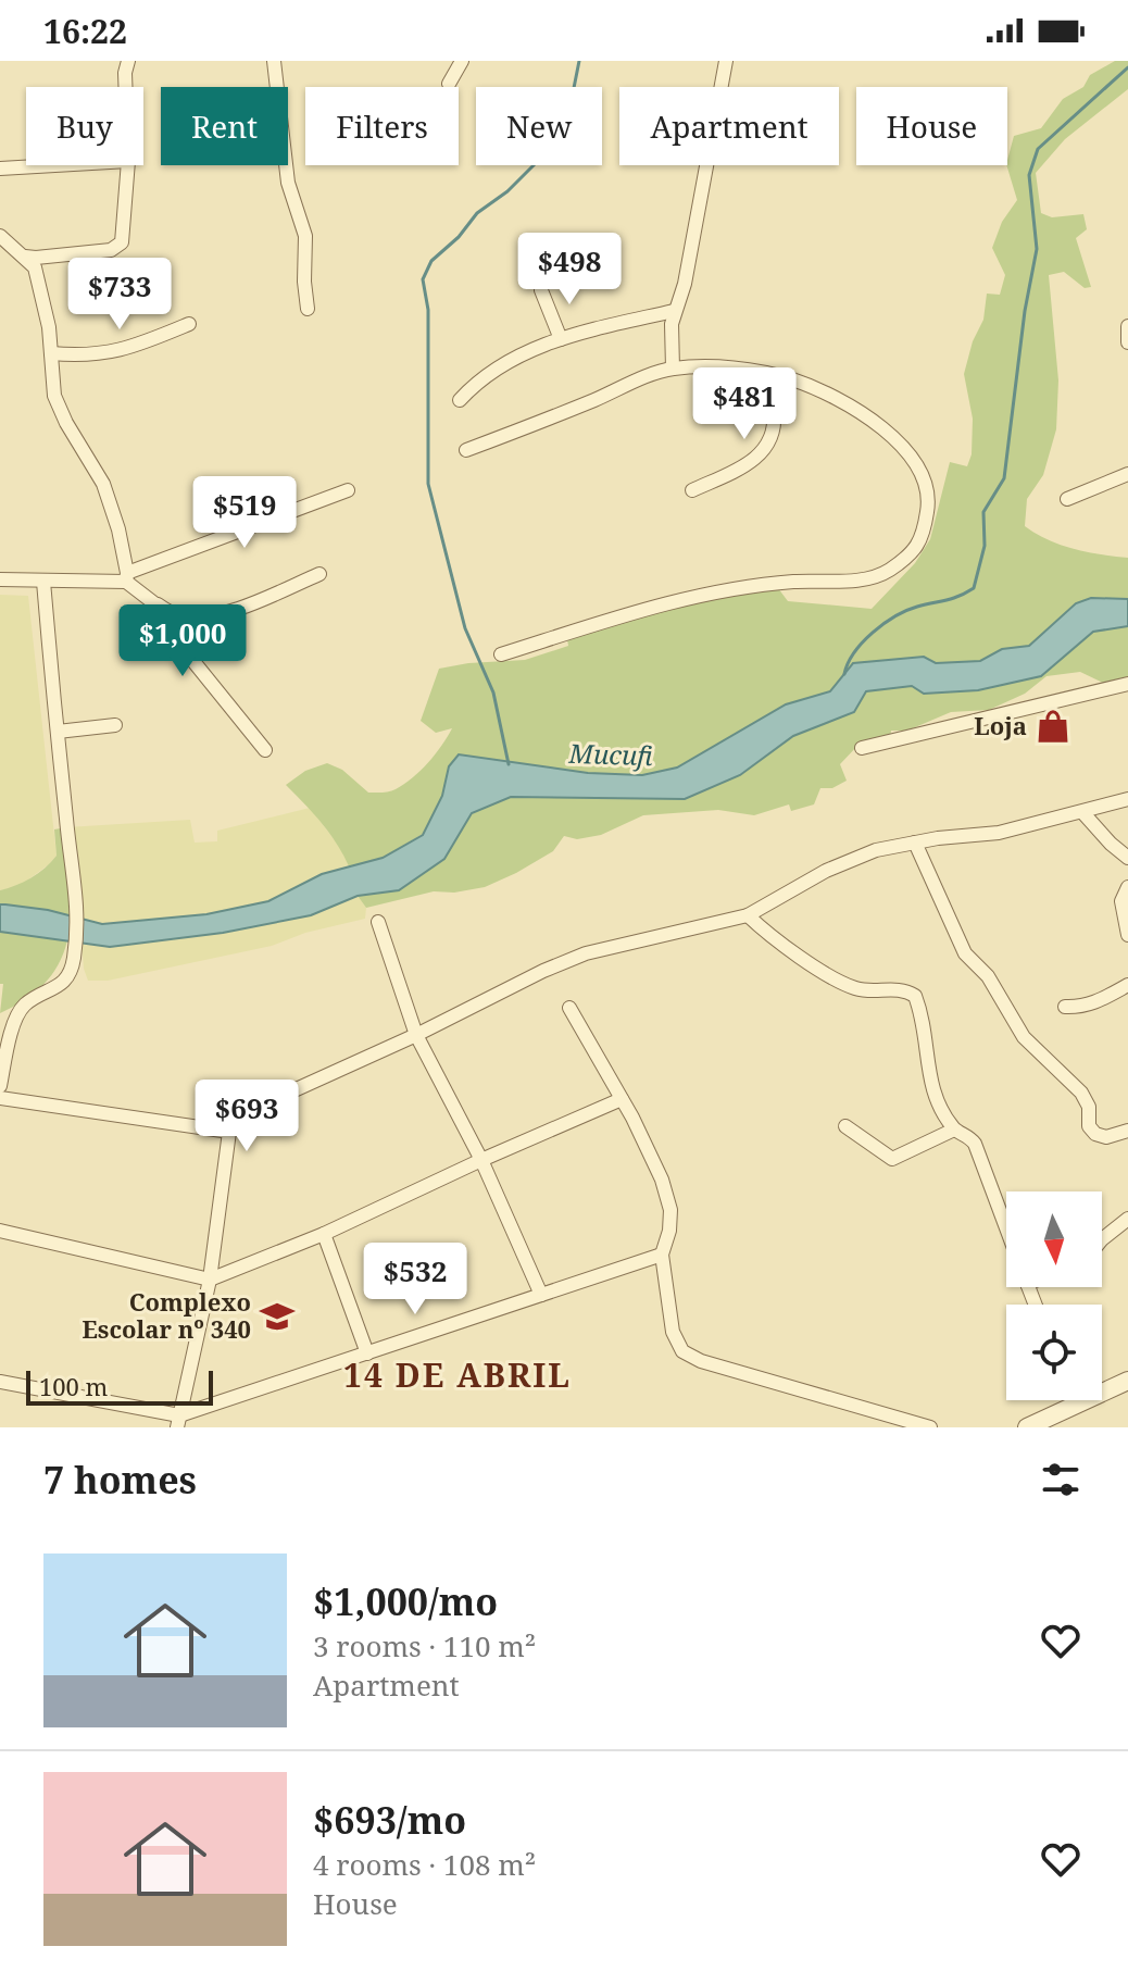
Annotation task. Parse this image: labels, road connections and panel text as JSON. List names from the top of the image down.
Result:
{
  "districts": ["14 DE ABRIL"],
  "water": ["Mucufi"],
  "places": {
    "shop": ["Loja"],
    "school or university": ["Complexo Escolar nº 340"]
  },
  "scale_bar": "100 m",
  "north": "bottom",
  "page": {
    "status": "16:22",
    "chip": [
      "Buy",
      "Rent",
      "Filters",
      "New",
      "Apartment",
      "House"
    ],
    "price": [
      "$498",
      "$733",
      "$481",
      "$519",
      "$1,000",
      "$693",
      "$532"
    ],
    "scale": "100 m",
    "heading": "7 homes",
    "list": [
      {
        "name": "$1,000/mo",
        "note": "3 rooms · 110 m² · Apartment"
      },
      {
        "name": "$693/mo",
        "note": "4 rooms · 108 m² · House"
      }
    ]
  }
}
